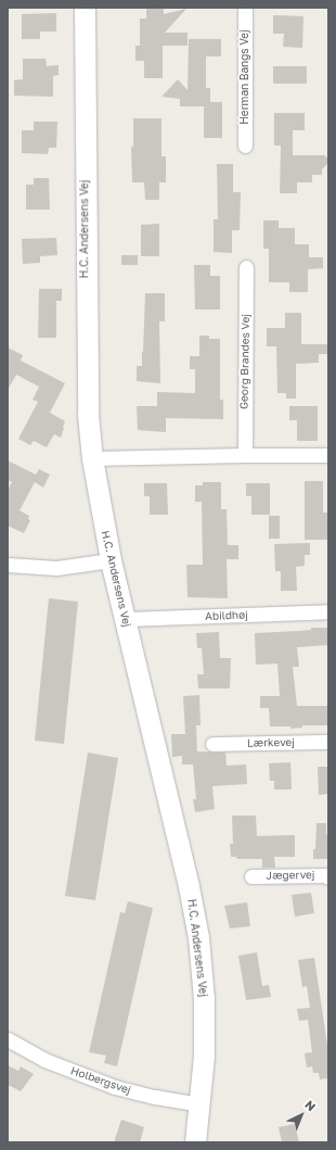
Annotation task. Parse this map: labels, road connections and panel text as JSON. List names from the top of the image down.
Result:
{
  "streets": {
    "street": [
      "Herman Bangs Vej",
      "H.C. Andersens Vej",
      "Georg Brandes Vej",
      "Abildhøj",
      "Lærkevej",
      "Jægervej",
      "Holbergsvej"
    ]
  },
  "crossings": [
    ["H.C. Andersens Vej", "Abildhøj"],
    ["H.C. Andersens Vej", "Holbergsvej"]
  ],
  "north": "top right"
}
